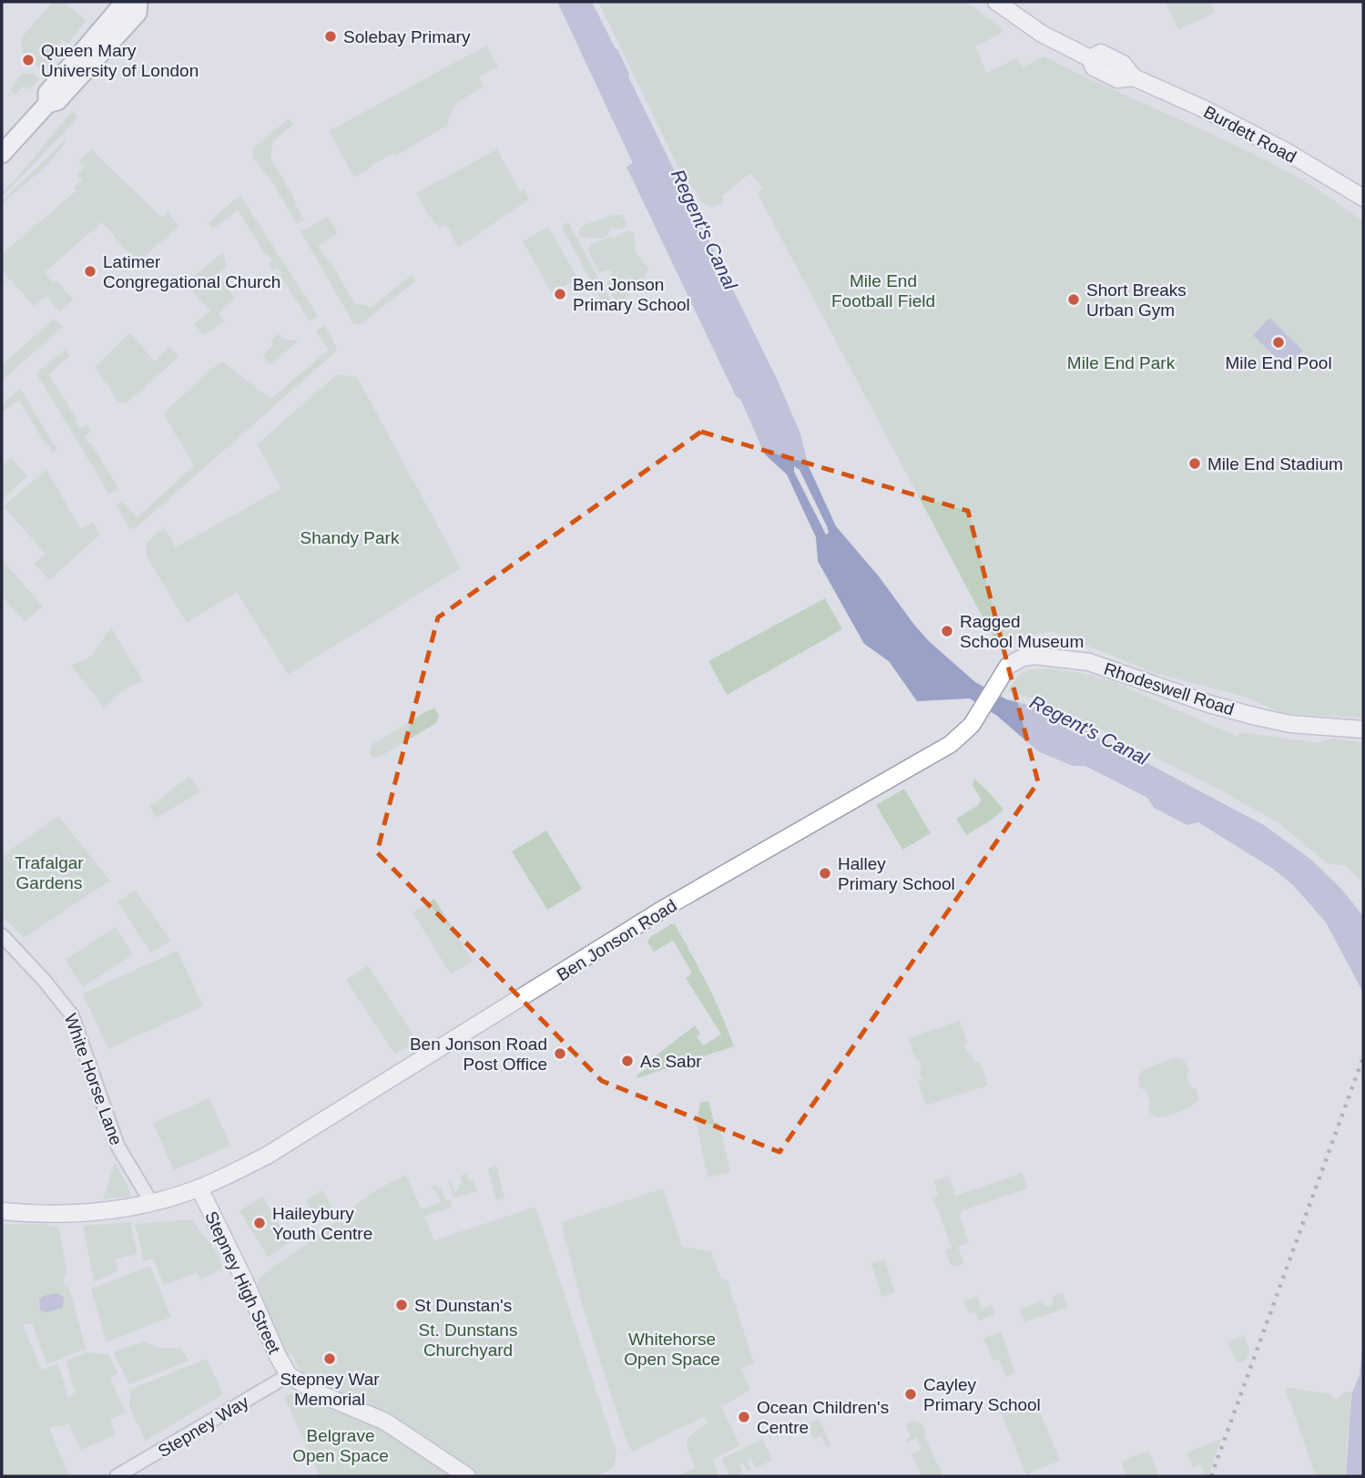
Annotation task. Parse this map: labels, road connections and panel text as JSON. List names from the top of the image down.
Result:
{
  "streets": {
    "main road": [
      "Burdett Road",
      "Rhodeswell Road",
      "Ben Jonson Road",
      "Stepney High Street"
    ],
    "street": ["White Horse Lane", "Stepney Way"]
  },
  "crossings": [
    ["Rhodeswell Road", "Ben Jonson Road"],
    ["Ben Jonson Road", "White Horse Lane"],
    ["Ben Jonson Road", "Stepney High Street"],
    ["Stepney High Street", "Stepney Way"]
  ],
  "water": ["Regent's Canal"],
  "parks": [
    "Mile End Football Field",
    "Mile End Park",
    "Shandy Park",
    "Trafalgar Gardens",
    "St. Dunstans Churchyard",
    "Whitehorse Open Space",
    "Belgrave Open Space"
  ],
  "places": [
    "Solebay Primary",
    "Queen Mary University of London",
    "Latimer Congregational Church",
    "Ben Jonson Primary School",
    "Short Breaks Urban Gym",
    "Mile End Pool",
    "Mile End Stadium",
    "Ragged School Museum",
    "Halley Primary School",
    "Ben Jonson Road Post Office",
    "As Sabr",
    "Haileybury Youth Centre",
    "St Dunstan's",
    "Stepney War Memorial",
    "Cayley Primary School",
    "Ocean Children's Centre"
  ]
}
